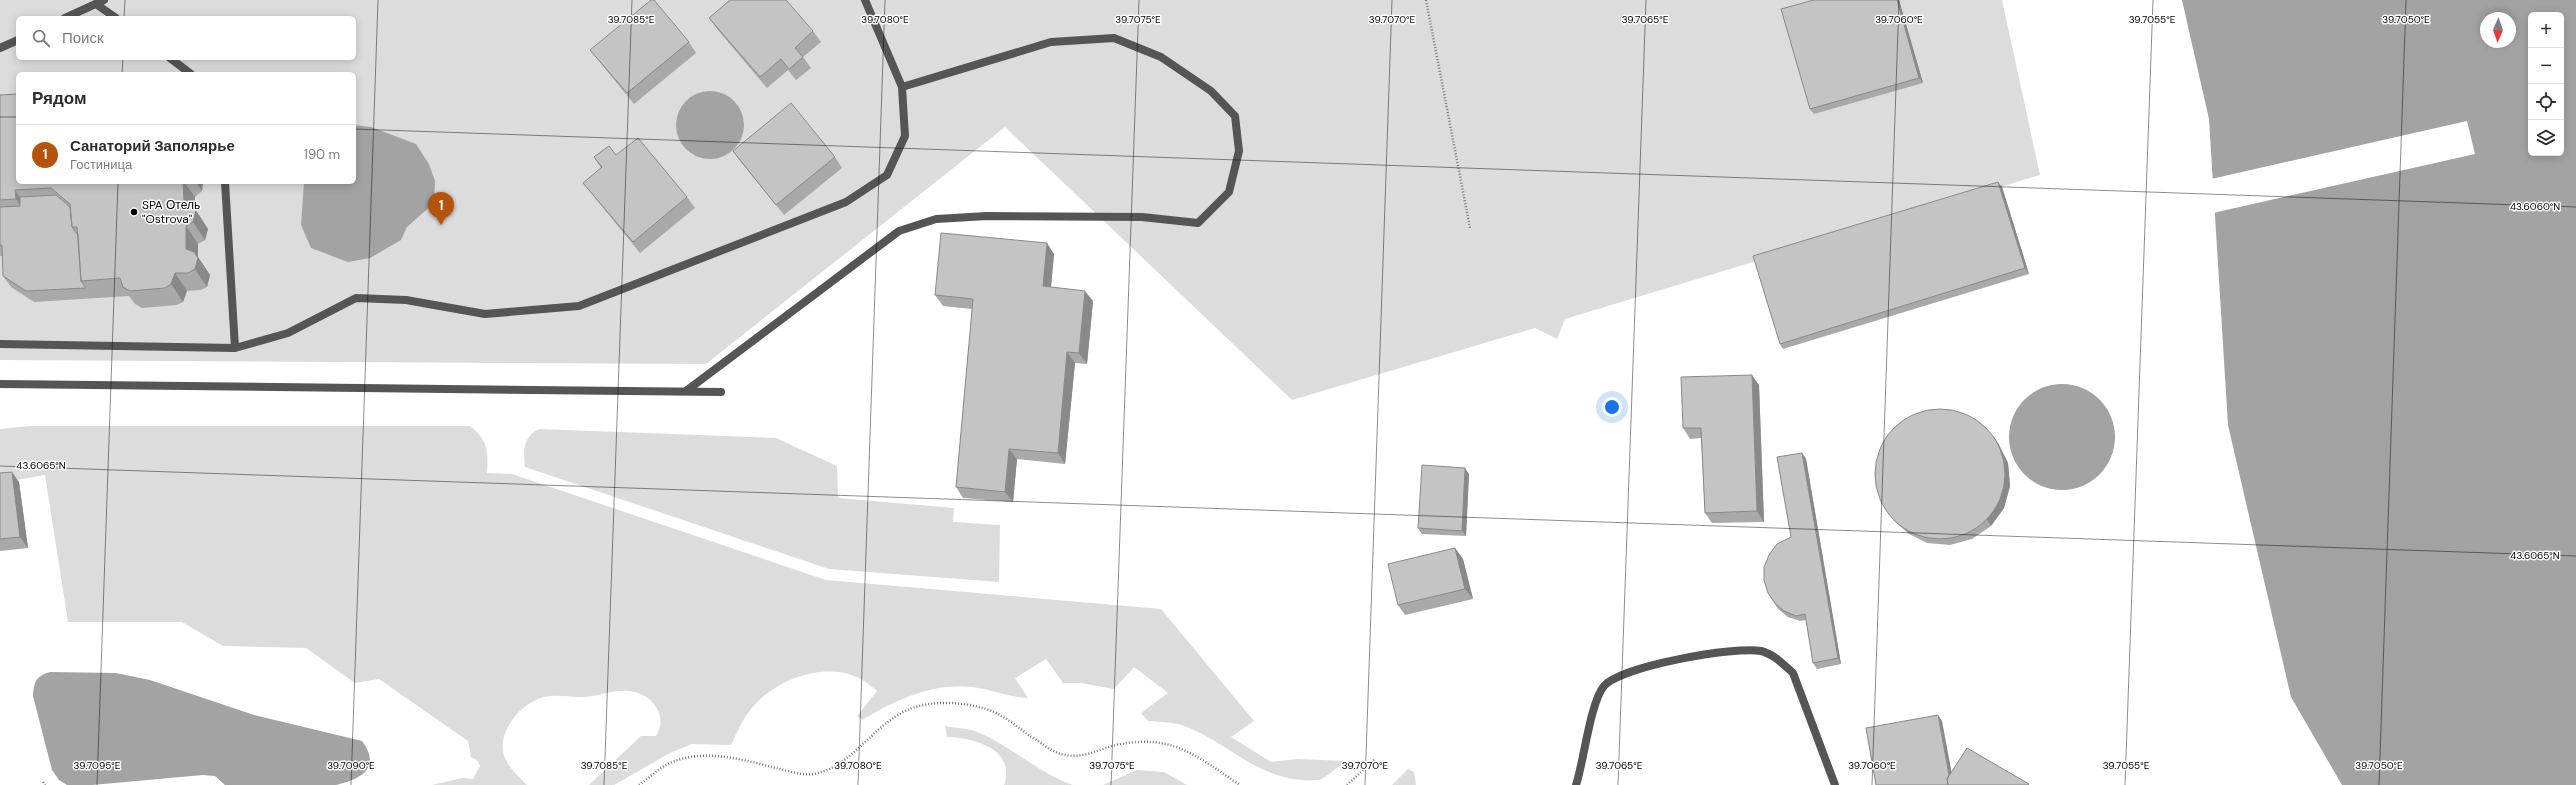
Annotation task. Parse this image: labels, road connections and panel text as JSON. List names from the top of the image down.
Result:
{
  "places": ["SPA Отель \"Ostrova\""],
  "north": "bottom",
  "page": {
    "map_buttons": ["+", "−"],
    "search": "Поиск",
    "heading": "Рядом",
    "list": [
      {
        "mark": "1",
        "name": "Санаторий Заполярье",
        "note": "Гостиница",
        "value": "190 m"
      }
    ],
    "pins": "1"
  },
  "coordinates": [
    "39.7085°E",
    "39.7080°E",
    "39.7075°E",
    "39.7070°E",
    "39.7065°E",
    "39.7060°E",
    "39.7055°E",
    "39.7050°E",
    "43.6060°N",
    "43.6065°N",
    "39.7095°E",
    "39.7090°E"
  ]
}
